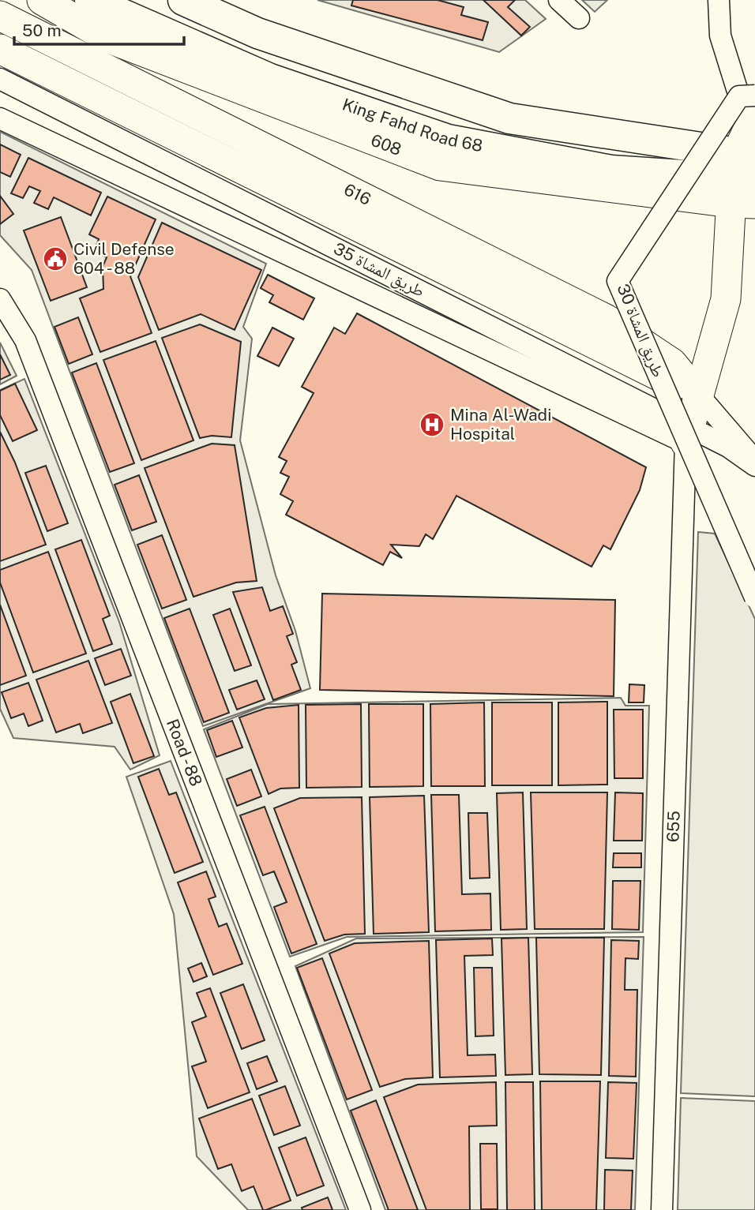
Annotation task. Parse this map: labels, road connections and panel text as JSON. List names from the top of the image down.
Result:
{
  "streets": {
    "main road": ["King Fahd Road 68", "608", "616"],
    "street": [
      "طريق المشاة 35",
      "طريق المشاة 30",
      "Road - 88",
      "655"
    ]
  },
  "crossings": [
    ["King Fahd Road 68", "608"],
    ["طريق المشاة 35", "655"]
  ],
  "places": {
    "public building": ["Civil Defense 604 - 88"],
    "hospital": ["Mina Al-Wadi Hospital"]
  },
  "scale_bar": "50 m"
}
